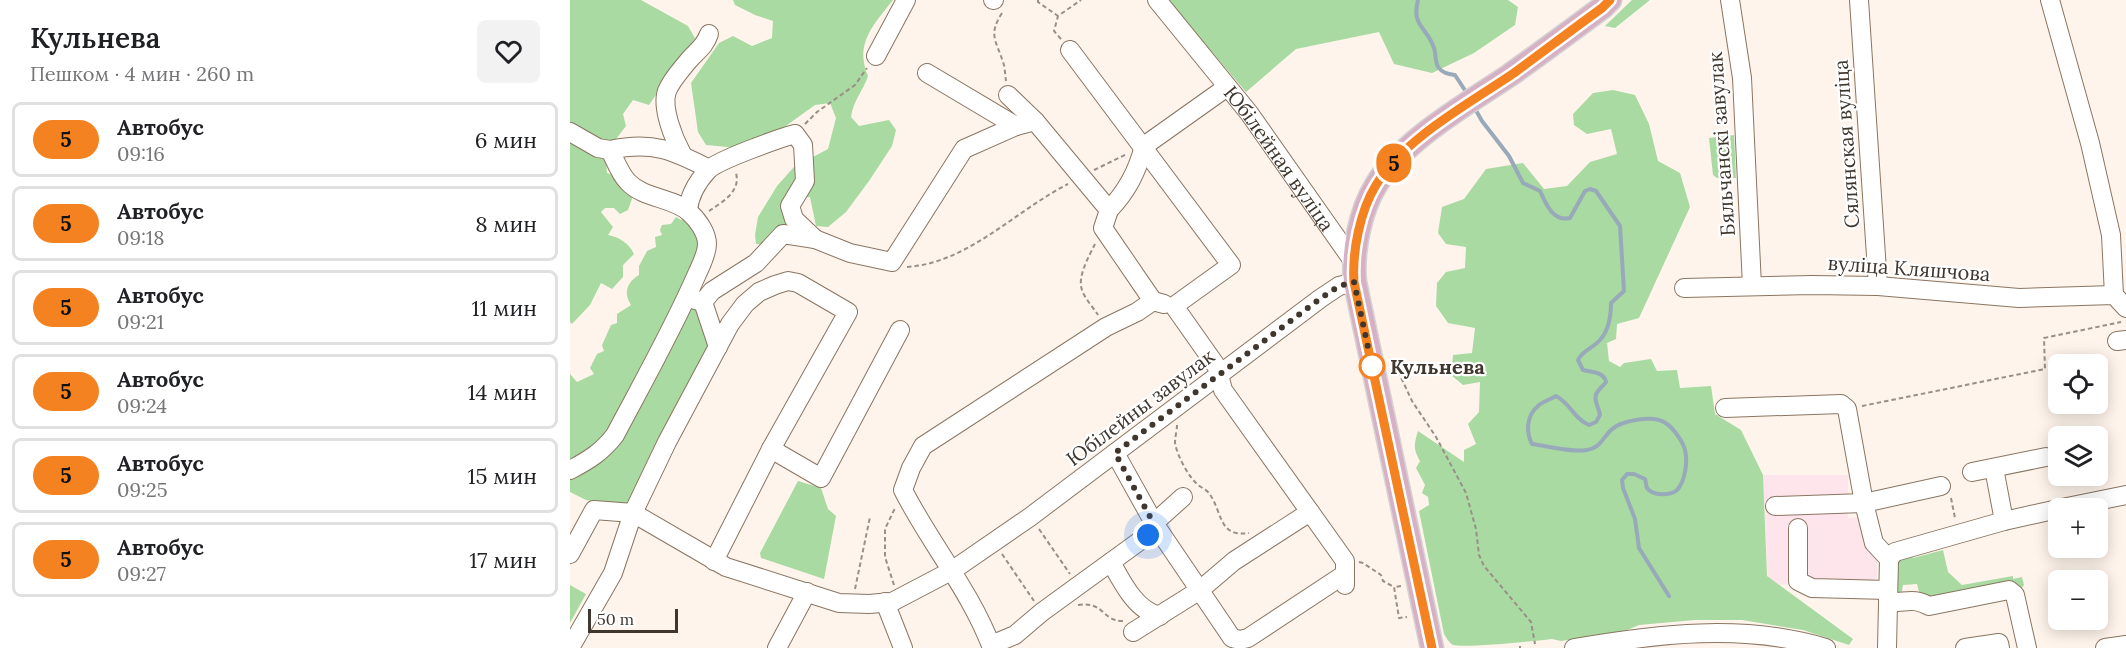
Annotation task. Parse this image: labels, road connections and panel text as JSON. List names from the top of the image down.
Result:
{
  "streets": {
    "main road": ["Юбілейная вуліца"],
    "street": [
      "Бяльчанскі завулак",
      "Сялянская вуліца",
      "вуліца Кляшчова",
      "Юбілейны завулак"
    ]
  },
  "crossings": [
    ["Бяльчанскі завулак", "вуліца Кляшчова"],
    ["Сялянская вуліца", "вуліца Кляшчова"],
    ["Юбілейная вуліца", "Юбілейны завулак"]
  ],
  "places": ["Кульнева"],
  "lines": ["bus line 5"],
  "scale_bar": "50 m",
  "page": {
    "heading": ["Кульнева", "Пешком · 4 мин · 260 m"],
    "on_map": "5",
    "list": [
      {
        "mark": "5",
        "name": "Автобус",
        "note": "09:16",
        "value": "6 мин"
      },
      {
        "mark": "5",
        "name": "Автобус",
        "note": "09:18",
        "value": "8 мин"
      },
      {
        "mark": "5",
        "name": "Автобус",
        "note": "09:21",
        "value": "11 мин"
      },
      {
        "mark": "5",
        "name": "Автобус",
        "note": "09:24",
        "value": "14 мин"
      },
      {
        "mark": "5",
        "name": "Автобус",
        "note": "09:25",
        "value": "15 мин"
      },
      {
        "mark": "5",
        "name": "Автобус",
        "note": "09:27",
        "value": "17 мин"
      }
    ],
    "map_buttons": ["+", "−"],
    "scale": "50 m"
  }
}
